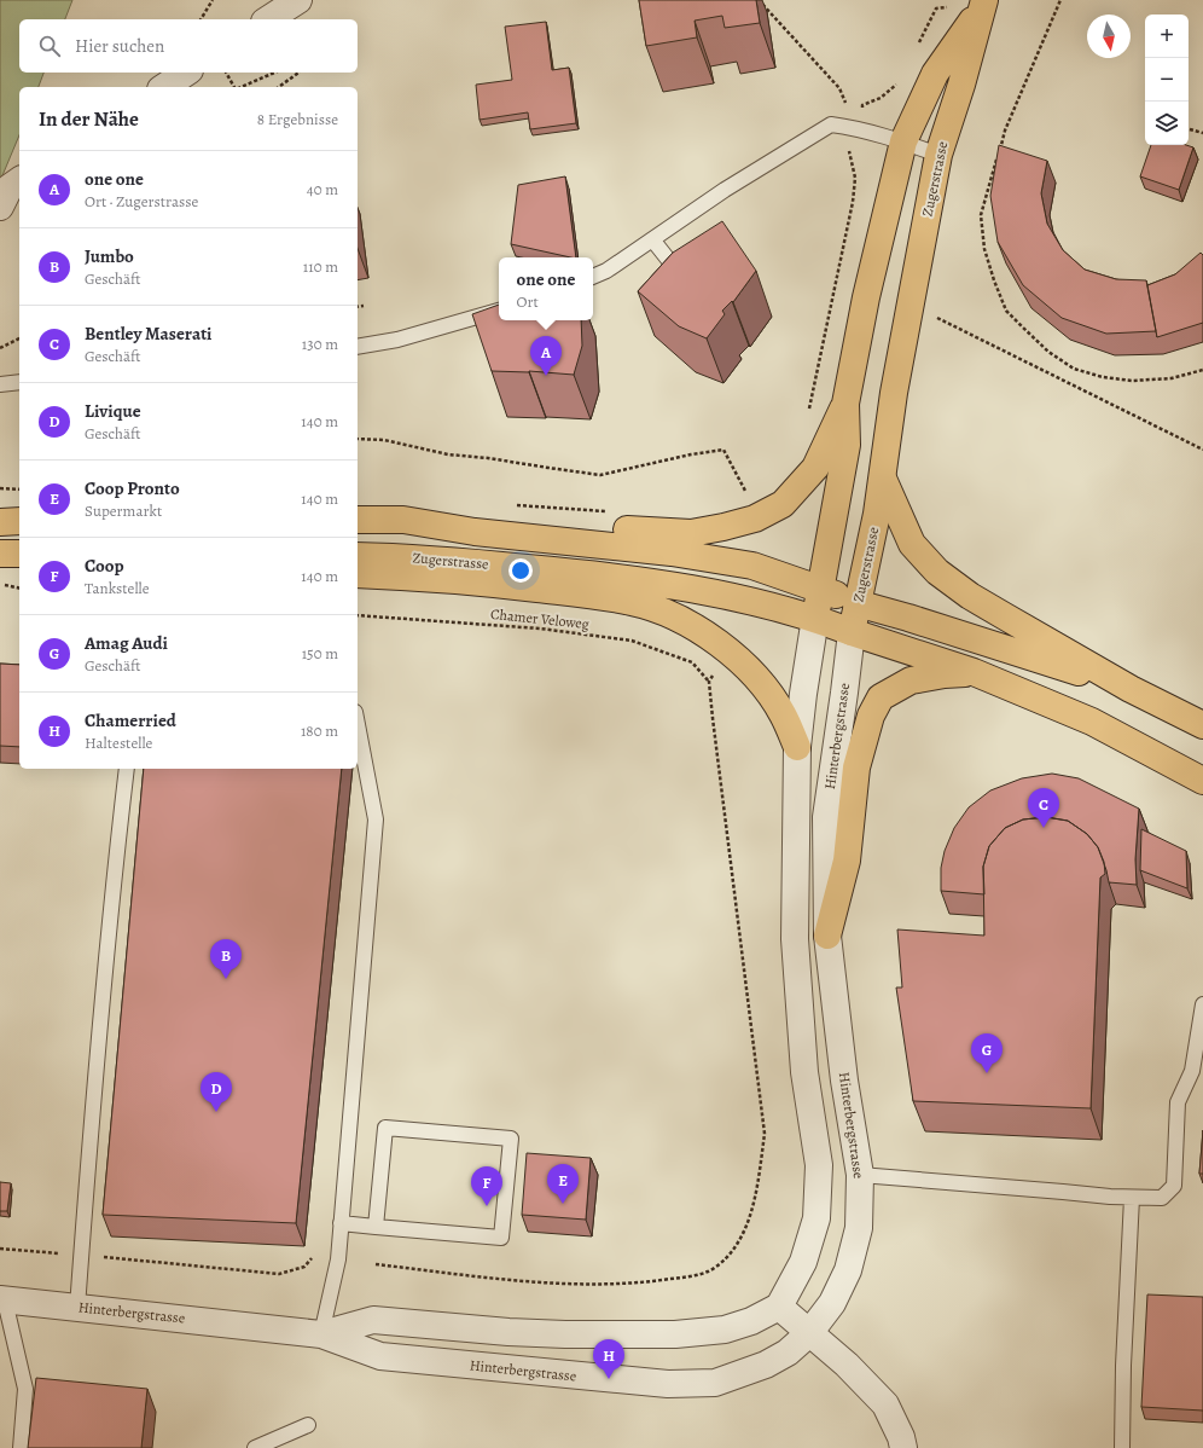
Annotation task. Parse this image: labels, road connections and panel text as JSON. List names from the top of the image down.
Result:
{
  "streets": {
    "main road": ["Zugerstrasse"],
    "street": ["Hinterbergstrasse"],
    "path": ["Chamer Veloweg"]
  },
  "crossings": [
    ["Zugerstrasse", "Hinterbergstrasse"]
  ],
  "north": "bottom",
  "page": {
    "map_buttons": ["+", "−"],
    "search": "Hier suchen",
    "heading": ["In der Nähe", "8 Ergebnisse"],
    "list": [
      {
        "mark": "A",
        "name": "one one",
        "note": "Ort · Zugerstrasse",
        "value": "40 m"
      },
      {
        "mark": "B",
        "name": "Jumbo",
        "note": "Geschäft",
        "value": "110 m"
      },
      {
        "mark": "C",
        "name": "Bentley Maserati",
        "note": "Geschäft",
        "value": "130 m"
      },
      {
        "mark": "D",
        "name": "Livique",
        "note": "Geschäft",
        "value": "140 m"
      },
      {
        "mark": "E",
        "name": "Coop Pronto",
        "note": "Supermarkt",
        "value": "140 m"
      },
      {
        "mark": "F",
        "name": "Coop",
        "note": "Tankstelle",
        "value": "140 m"
      },
      {
        "mark": "G",
        "name": "Amag Audi",
        "note": "Geschäft",
        "value": "150 m"
      },
      {
        "mark": "H",
        "name": "Chamerried",
        "note": "Haltestelle",
        "value": "180 m"
      }
    ],
    "popup": ["one one", "Ort"],
    "pins": [
      "A",
      "C",
      "B",
      "G",
      "D",
      "E",
      "F",
      "H"
    ]
  }
}
